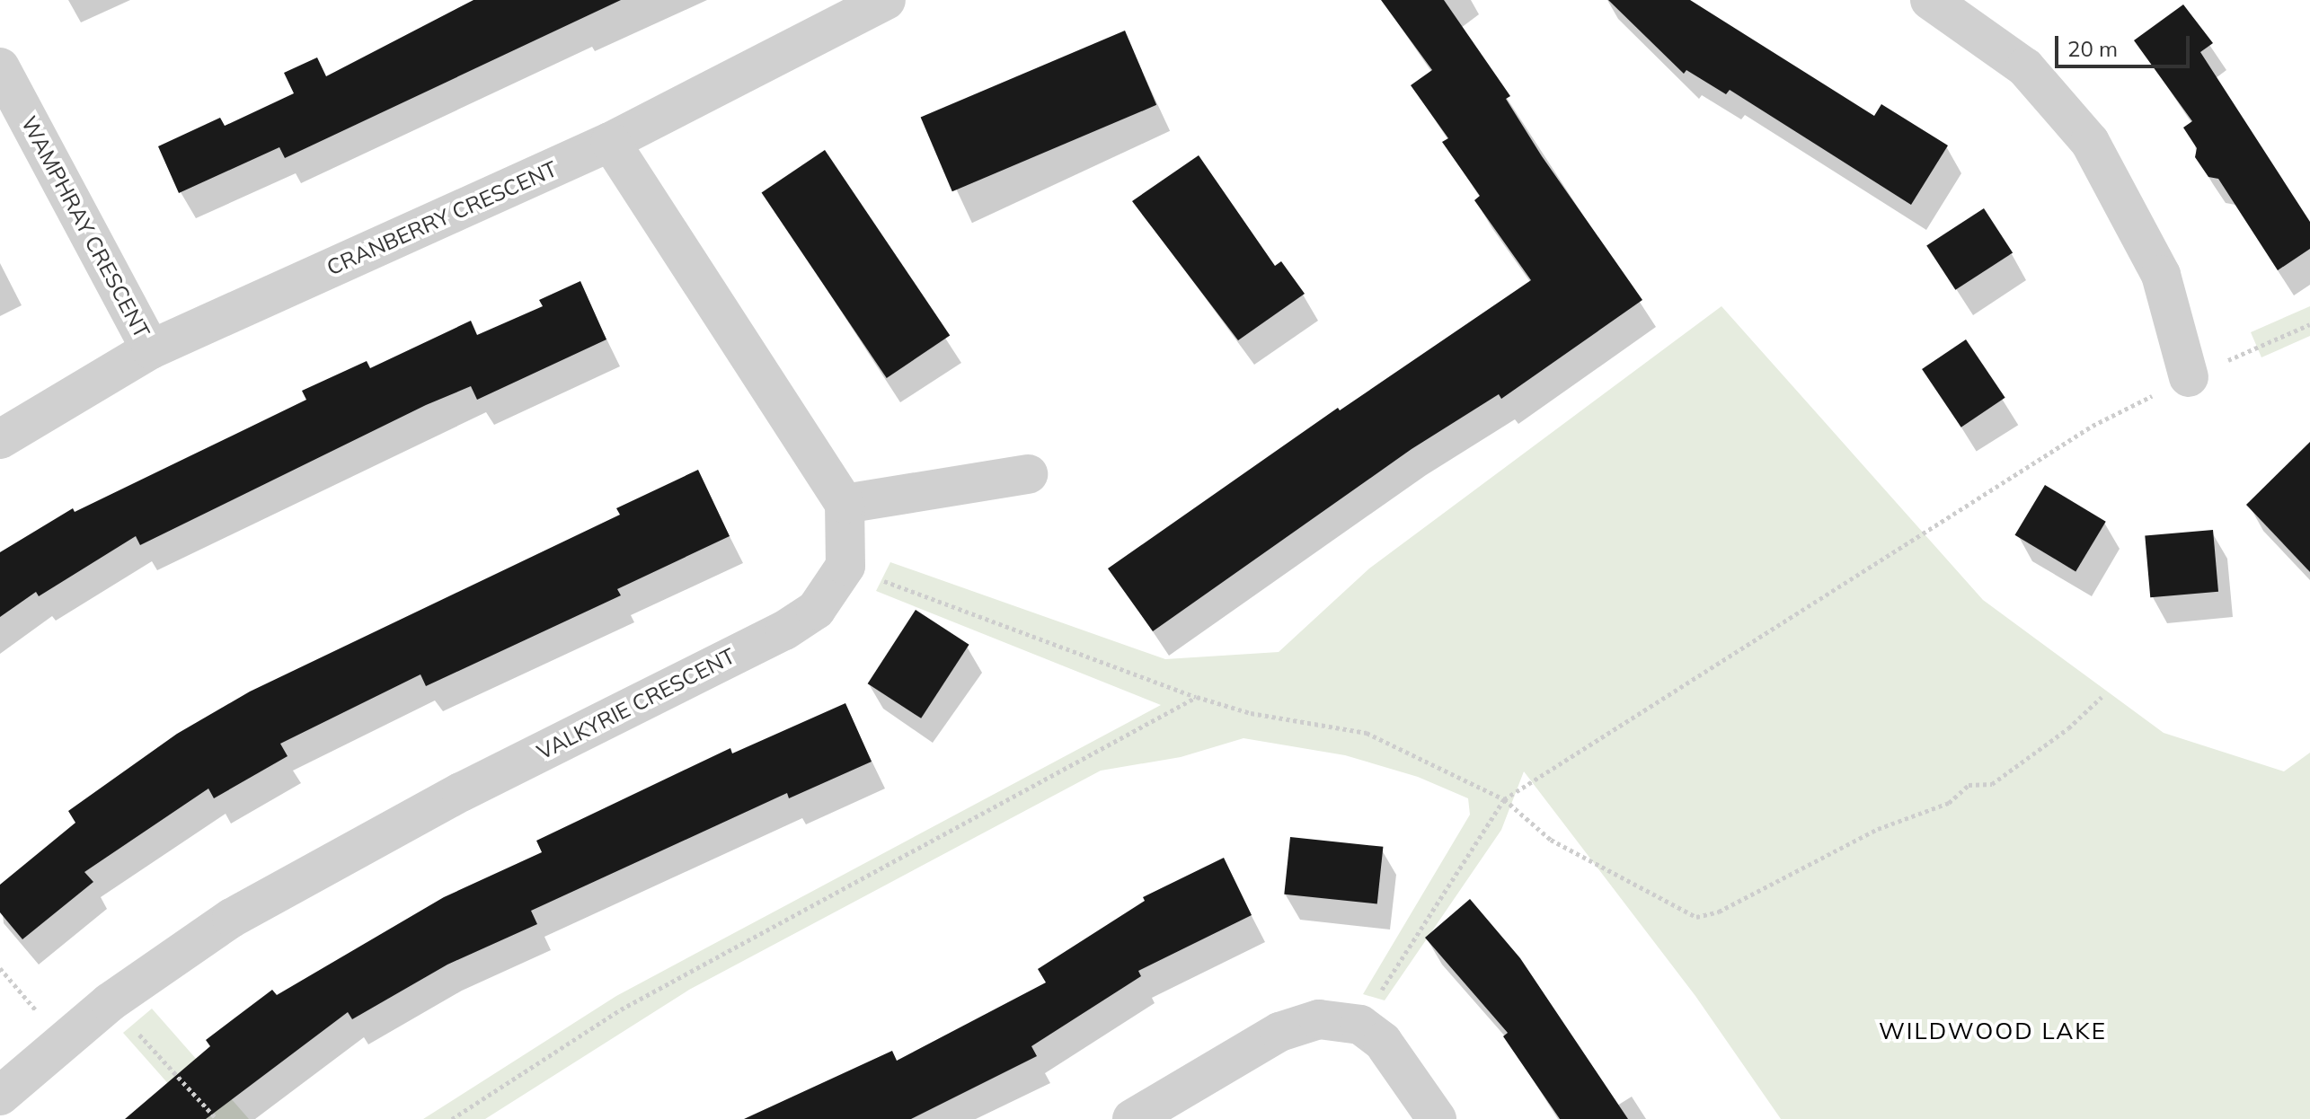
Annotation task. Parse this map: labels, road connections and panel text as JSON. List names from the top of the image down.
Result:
{
  "streets": {
    "street": ["CRANBERRY CRESCENT", "WAMPHRAY CRESCENT", "VALKYRIE CRESCENT"]
  },
  "crossings": [
    ["CRANBERRY CRESCENT", "WAMPHRAY CRESCENT"]
  ],
  "districts": ["WILDWOOD LAKE"],
  "scale_bar": "20 m"
}
